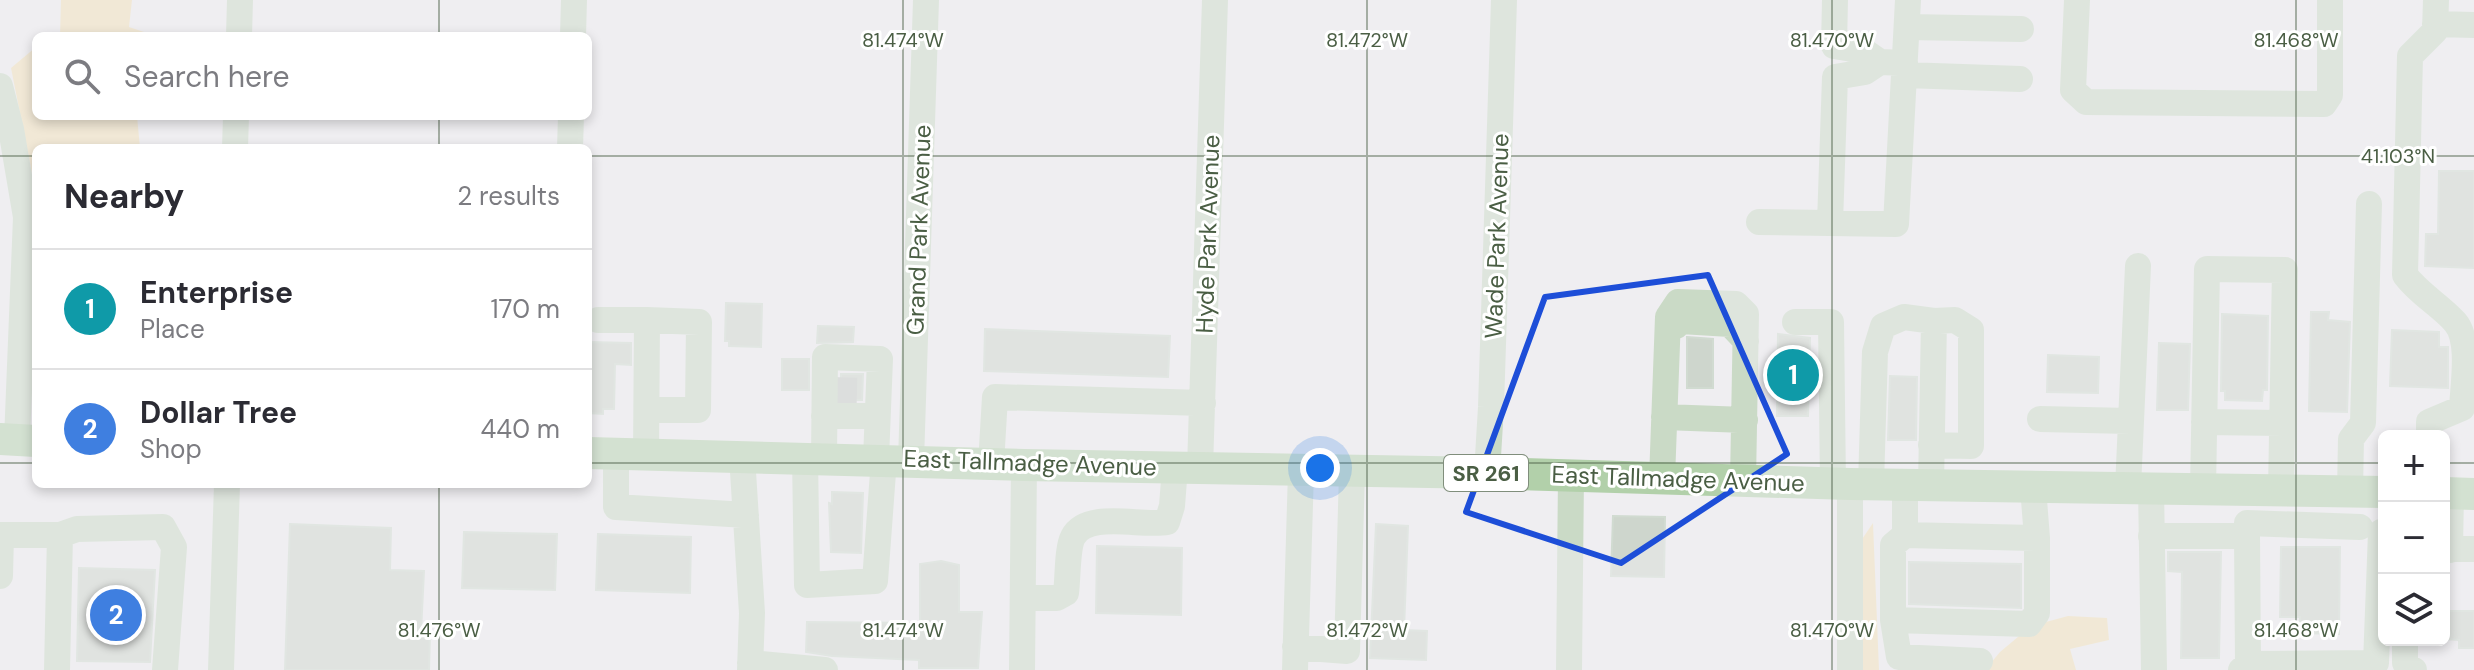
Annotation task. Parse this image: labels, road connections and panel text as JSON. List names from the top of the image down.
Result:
{
  "streets": {
    "main road": ["East Tallmadge Avenue", "SR 261"],
    "street": ["Grand Park Avenue", "Hyde Park Avenue", "Wade Park Avenue"]
  },
  "crossings": [
    ["Grand Park Avenue", "East Tallmadge Avenue"],
    ["Hyde Park Avenue", "East Tallmadge Avenue"],
    ["Wade Park Avenue", "East Tallmadge Avenue"]
  ],
  "page": {
    "search": "Search here",
    "heading": ["Nearby", "2 results"],
    "list": [
      {
        "mark": "1",
        "name": "Enterprise",
        "note": "Place",
        "value": "170 m"
      },
      {
        "mark": "2",
        "name": "Dollar Tree",
        "note": "Shop",
        "value": "440 m"
      }
    ],
    "pins": ["1", "2"],
    "map_buttons": ["+", "−"]
  },
  "coordinates": [
    "81.474°W",
    "81.472°W",
    "81.470°W",
    "81.468°W",
    "41.103°N",
    "81.476°W"
  ]
}
